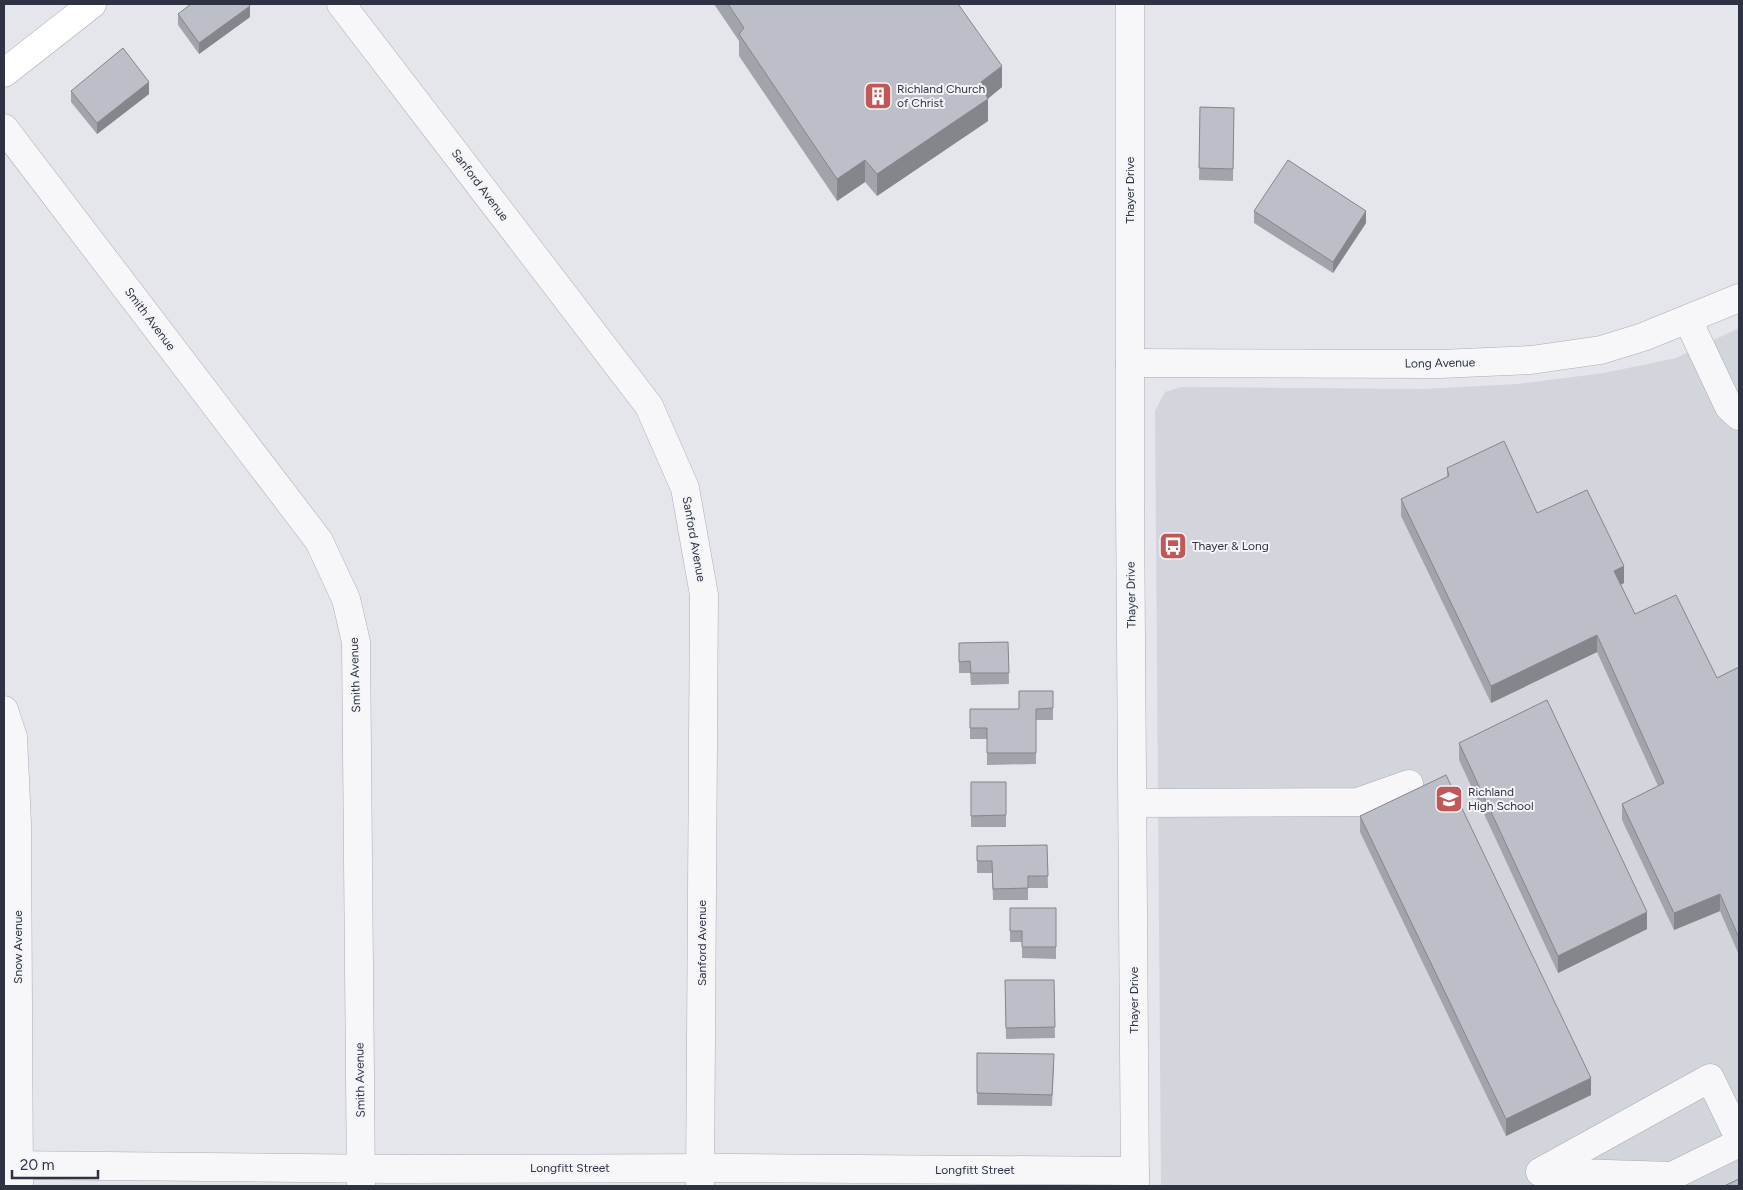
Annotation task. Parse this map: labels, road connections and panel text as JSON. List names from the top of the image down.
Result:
{
  "streets": {
    "street": [
      "Sanford Avenue",
      "Thayer Drive",
      "Smith Avenue",
      "Long Avenue",
      "Snow Avenue",
      "Longfitt Street"
    ]
  },
  "crossings": [
    ["Sanford Avenue", "Longfitt Street"],
    ["Thayer Drive", "Long Avenue"],
    ["Thayer Drive", "Longfitt Street"],
    ["Smith Avenue", "Longfitt Street"],
    ["Snow Avenue", "Longfitt Street"]
  ],
  "places": {
    "building": ["Richland Church of Christ"],
    "bus stop": ["Thayer & Long"],
    "school or university": ["Richland High School"]
  },
  "scale_bar": "20 m"
}
